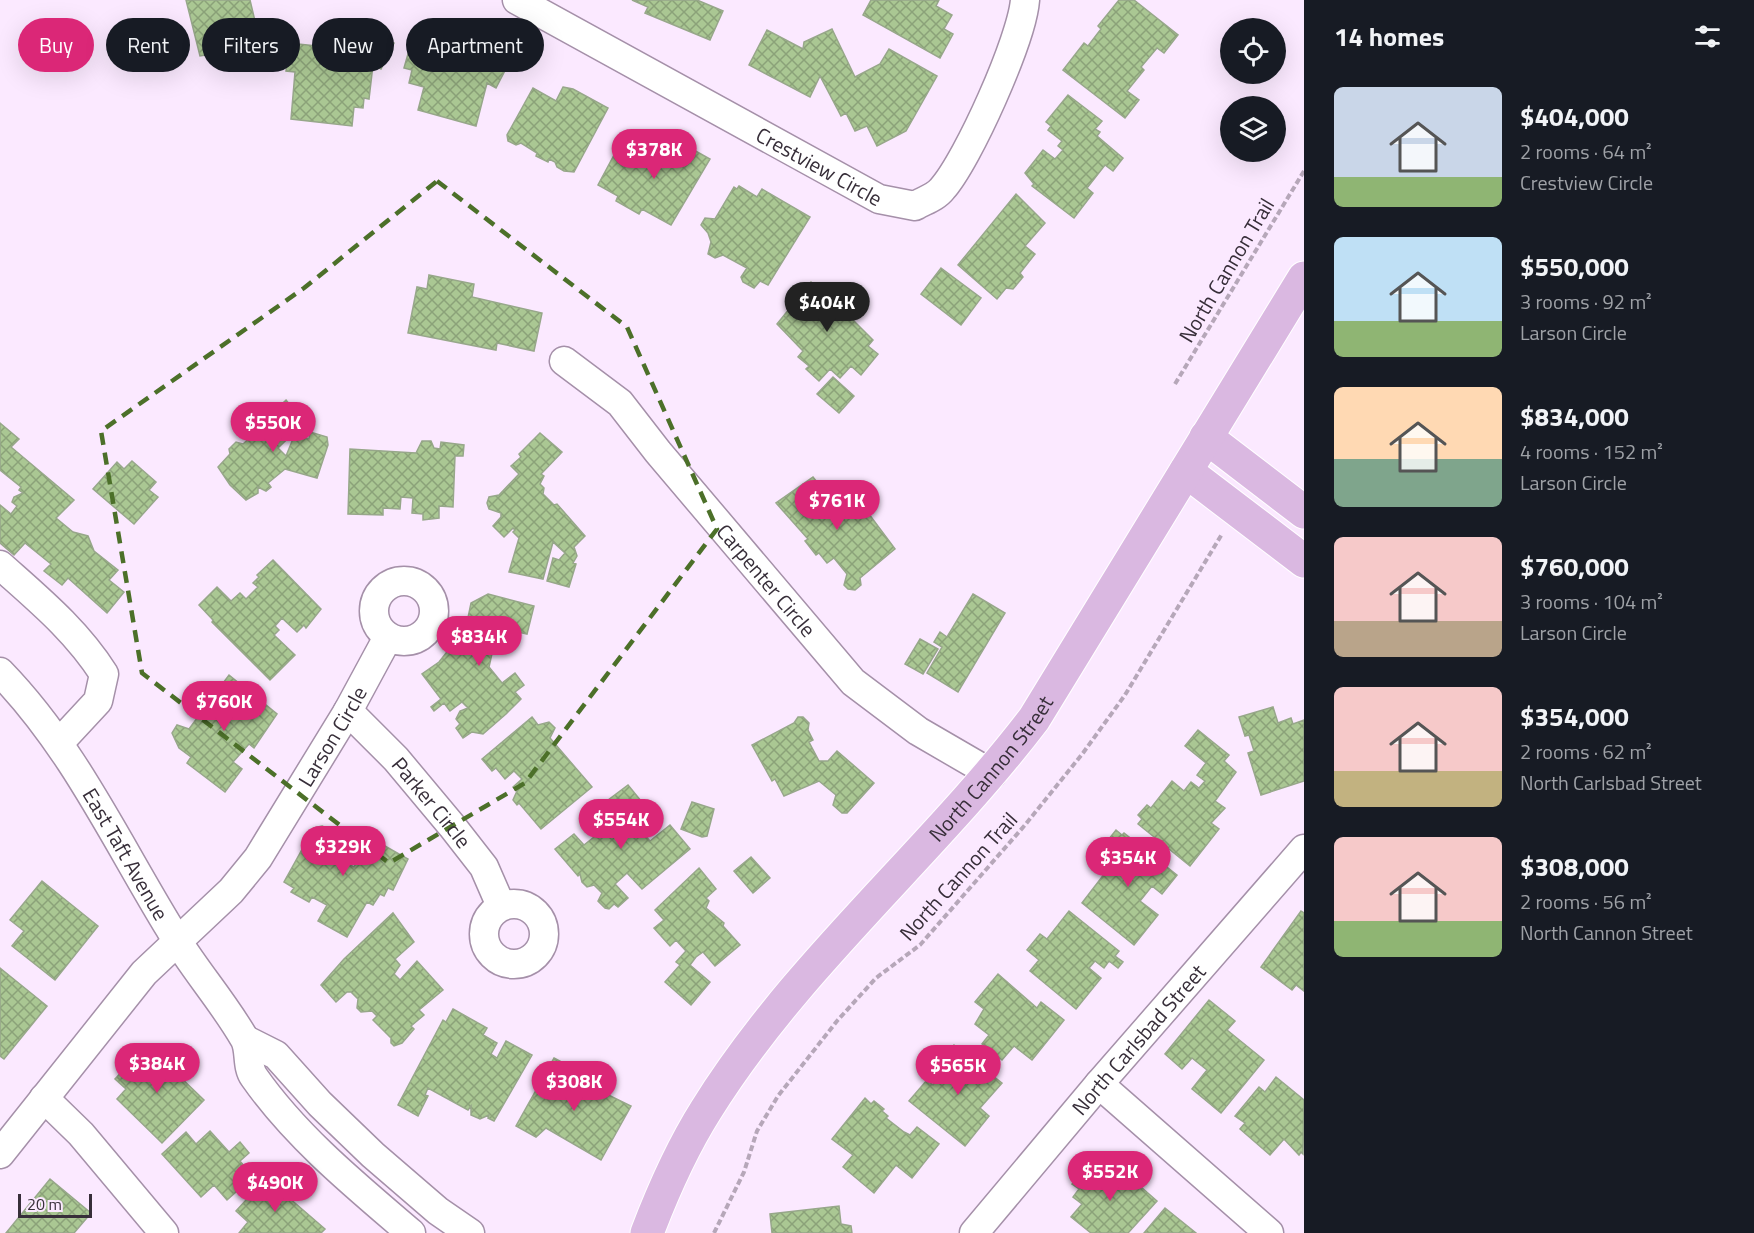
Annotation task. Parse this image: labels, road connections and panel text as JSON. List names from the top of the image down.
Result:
{
  "streets": {
    "main road": ["North Cannon Street"],
    "street": [
      "Crestview Circle",
      "Carpenter Circle",
      "Larson Circle",
      "Parker Circle",
      "East Taft Avenue",
      "North Carlsbad Street"
    ],
    "path": ["North Cannon Trail"]
  },
  "crossings": [
    ["Carpenter Circle", "North Cannon Street"],
    ["Larson Circle", "Parker Circle"],
    ["Larson Circle", "East Taft Avenue"]
  ],
  "scale_bar": "20 m",
  "page": {
    "heading": "14 homes",
    "chip": [
      "Buy",
      "Rent",
      "Filters",
      "New",
      "Apartment"
    ],
    "list": [
      {
        "name": "$404,000",
        "note": "2 rooms · 64 m² · Crestview Circle"
      },
      {
        "name": "$550,000",
        "note": "3 rooms · 92 m² · Larson Circle"
      },
      {
        "name": "$834,000",
        "note": "4 rooms · 152 m² · Larson Circle"
      },
      {
        "name": "$760,000",
        "note": "3 rooms · 104 m² · Larson Circle"
      },
      {
        "name": "$354,000",
        "note": "2 rooms · 62 m² · North Carlsbad Street"
      },
      {
        "name": "$308,000",
        "note": "2 rooms · 56 m² · North Cannon Street"
      }
    ],
    "price": [
      "$378K",
      "$404K",
      "$550K",
      "$761K",
      "$834K",
      "$760K",
      "$554K",
      "$329K",
      "$354K",
      "$384K",
      "$565K",
      "$308K",
      "$552K",
      "$490K"
    ],
    "scale": "20 m"
  }
}
